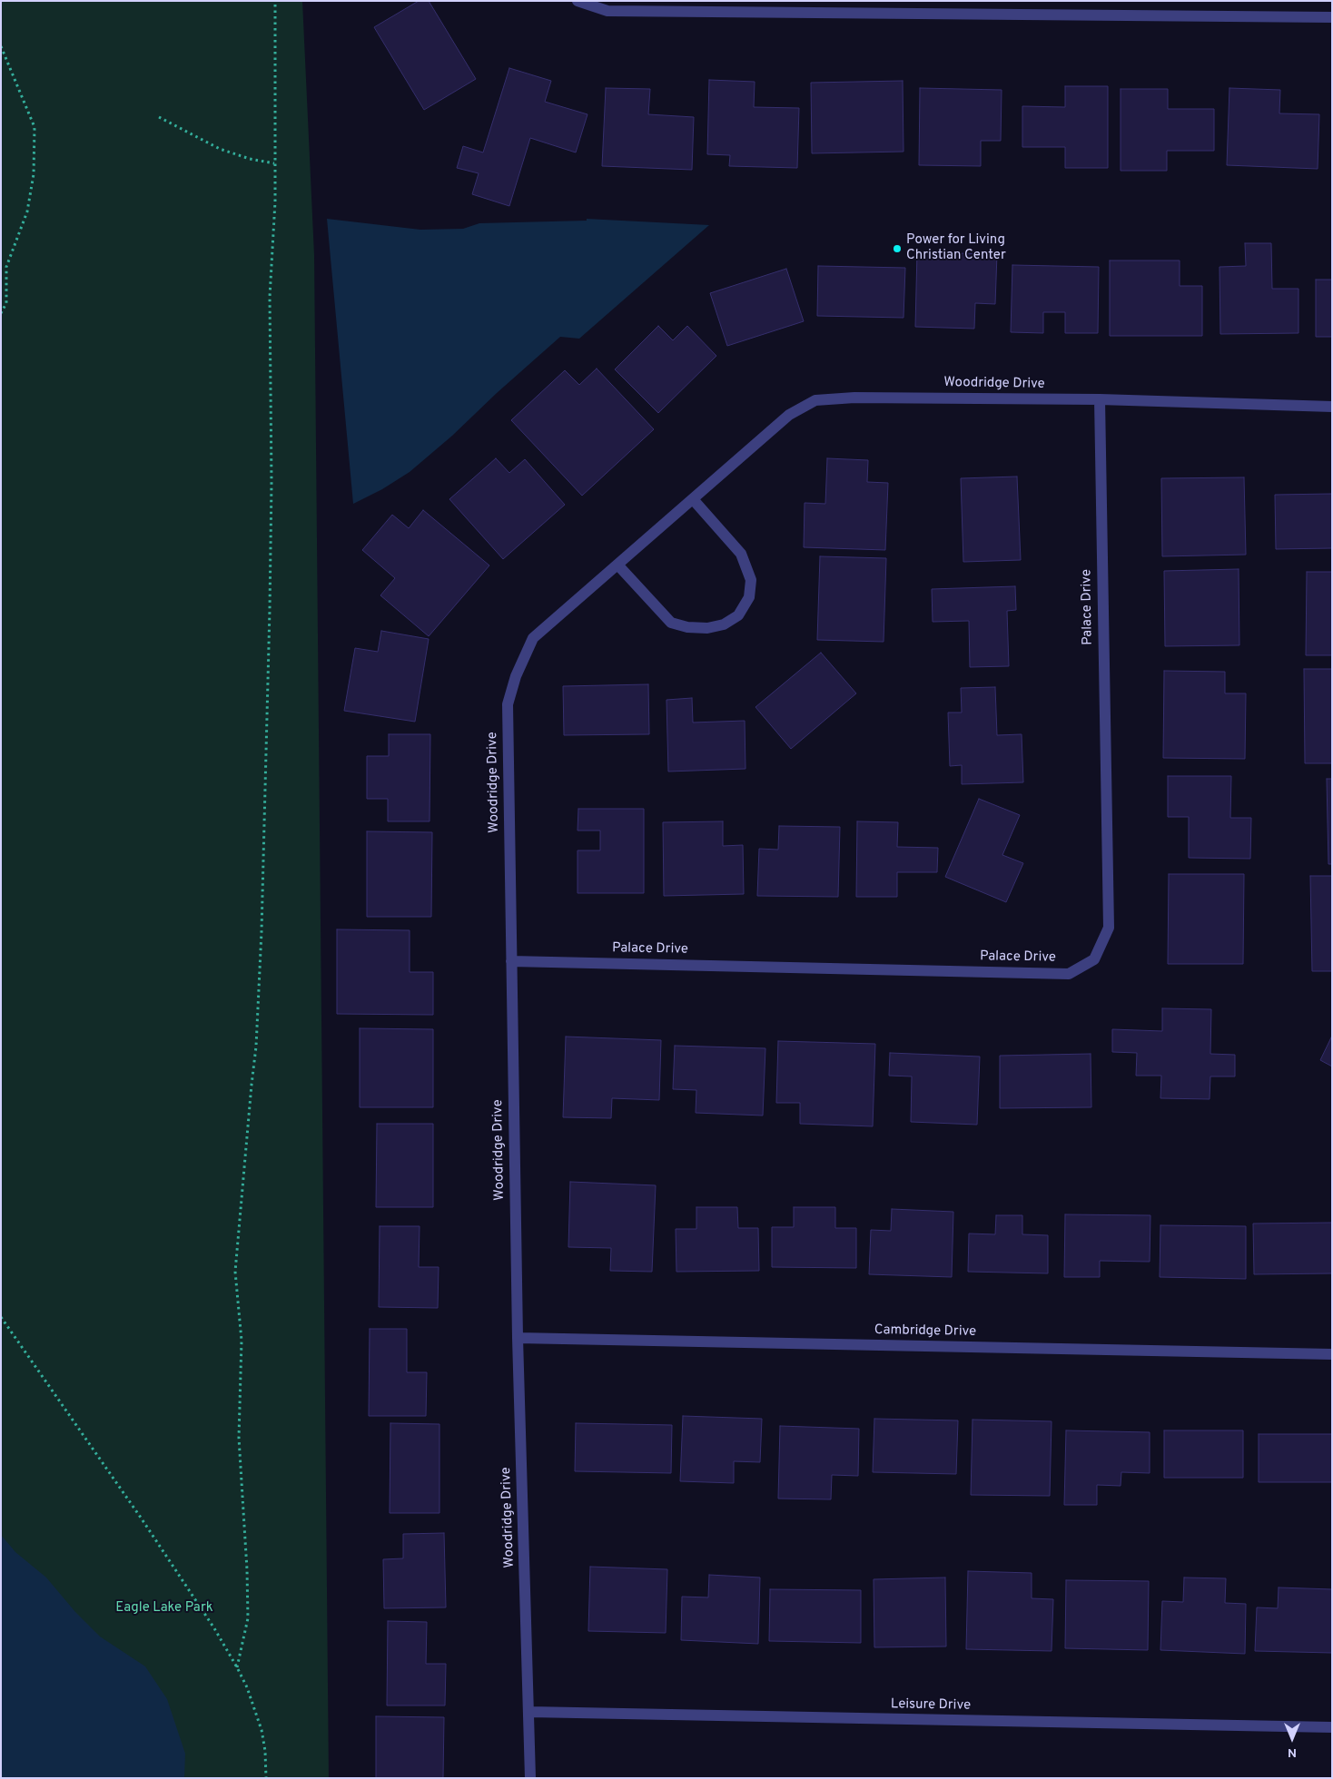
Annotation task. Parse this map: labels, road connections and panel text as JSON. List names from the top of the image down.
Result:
{
  "streets": {
    "street": [
      "Woodridge Drive",
      "Palace Drive",
      "Cambridge Drive",
      "Leisure Drive"
    ]
  },
  "crossings": [
    ["Woodridge Drive", "Palace Drive"],
    ["Woodridge Drive", "Cambridge Drive"],
    ["Woodridge Drive", "Leisure Drive"]
  ],
  "parks": ["Eagle Lake Park"],
  "places": ["Power for Living Christian Center"],
  "north": "bottom"
}
